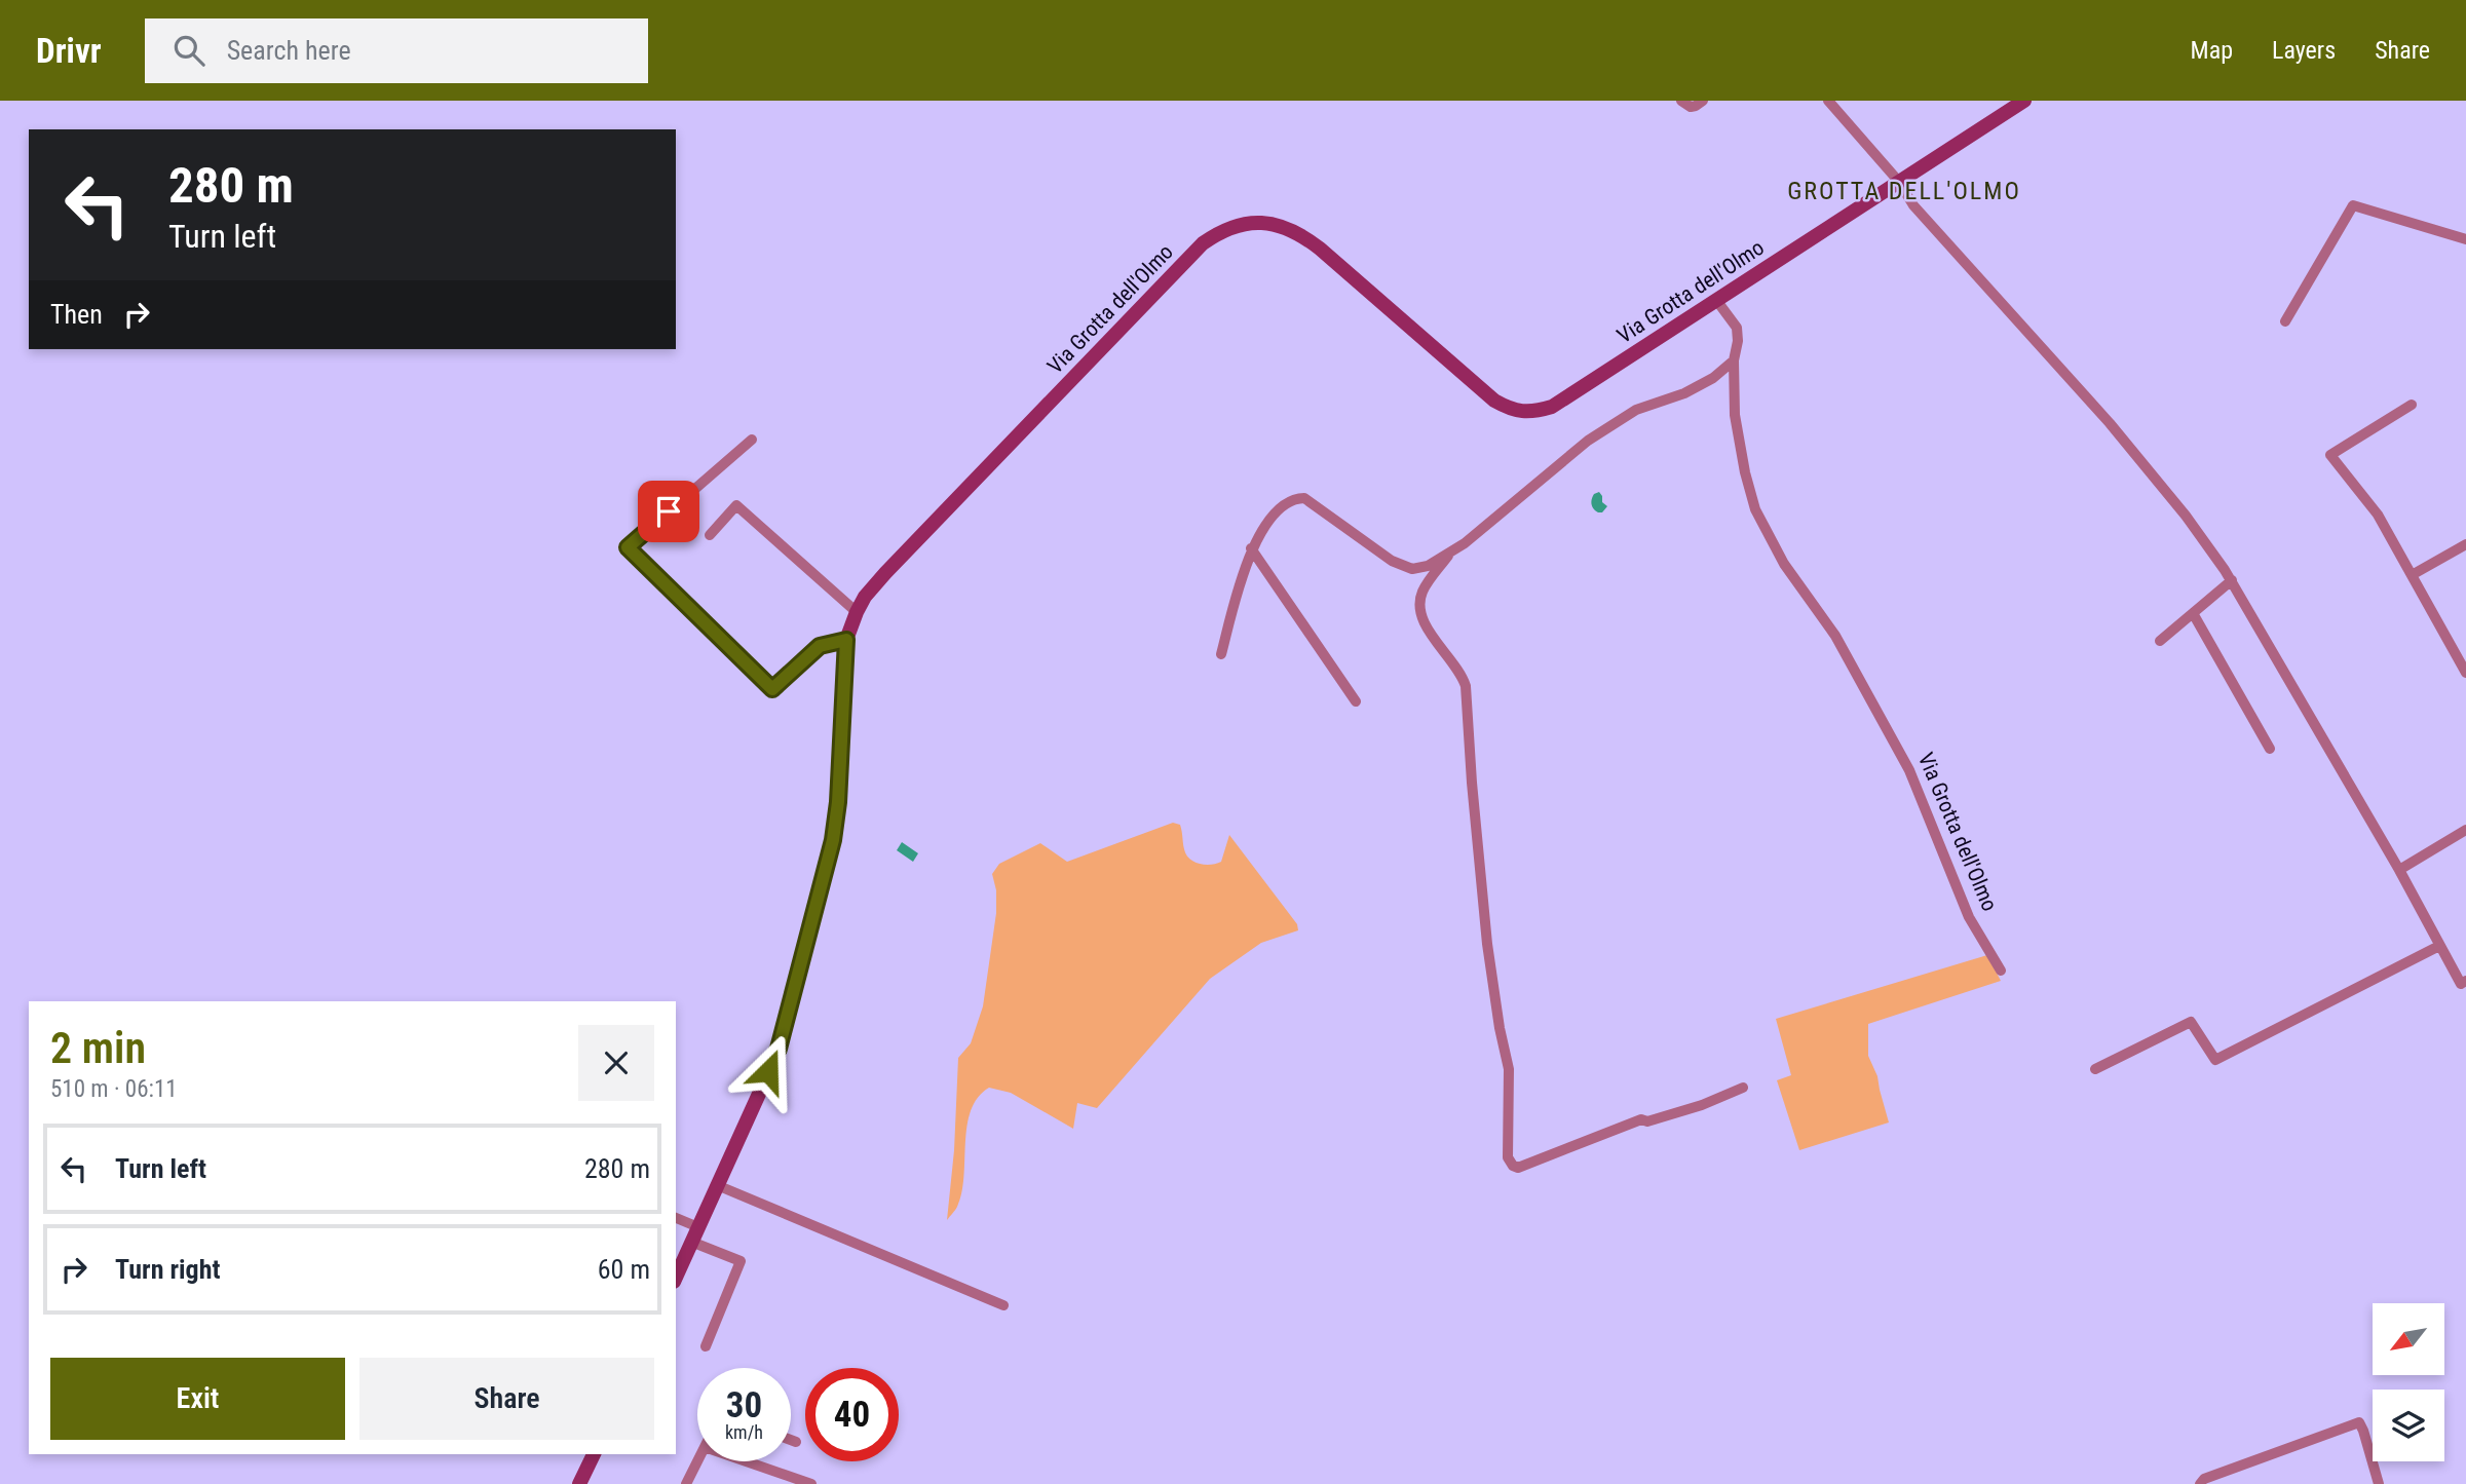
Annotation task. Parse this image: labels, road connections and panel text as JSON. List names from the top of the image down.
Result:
{
  "streets": {
    "street": ["Via Grotta dell'Olmo"]
  },
  "districts": ["GROTTA DELL'OLMO"],
  "north": "bottom left",
  "page": {
    "header": "Drivr",
    "search": "Search here",
    "nav": ["Map", "Layers", "Share"],
    "turn": ["280 m", "Turn left"],
    "then": "Then",
    "heading": ["2 min", "510 m · 06:11"],
    "list": [
      {
        "name": "Turn left",
        "value": "280 m"
      },
      {
        "name": "Turn right",
        "value": "60 m"
      }
    ],
    "buttons": ["Exit", "Share"],
    "speed": "30 km/h",
    "limit": "40"
  }
}
